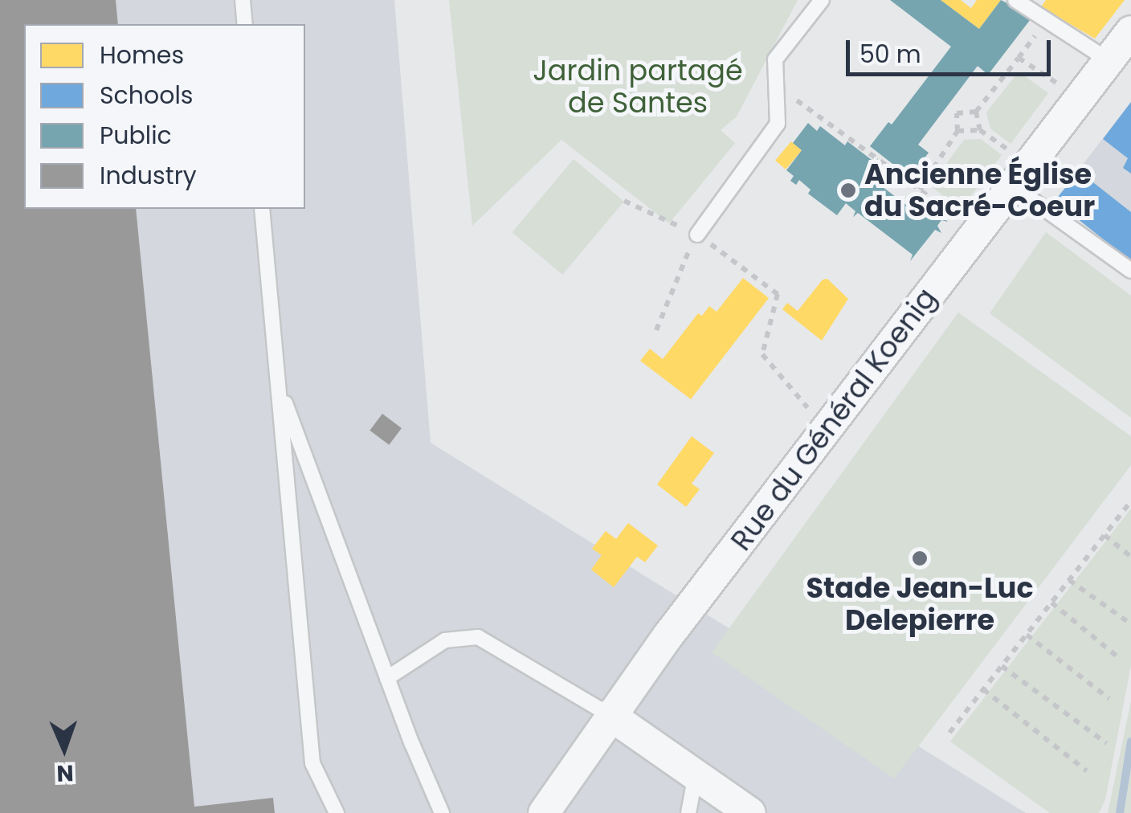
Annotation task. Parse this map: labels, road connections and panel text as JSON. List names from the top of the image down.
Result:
{
  "streets": {
    "street": ["Rue du Général Koenig"]
  },
  "parks": ["Jardin partagé de Santes"],
  "places": ["Ancienne Église du Sacré-Coeur", "Stade Jean-Luc Delepierre"],
  "legend": [
    "Homes",
    "Schools",
    "Public",
    "Industry"
  ],
  "scale_bar": "50 m",
  "north": "bottom"
}
